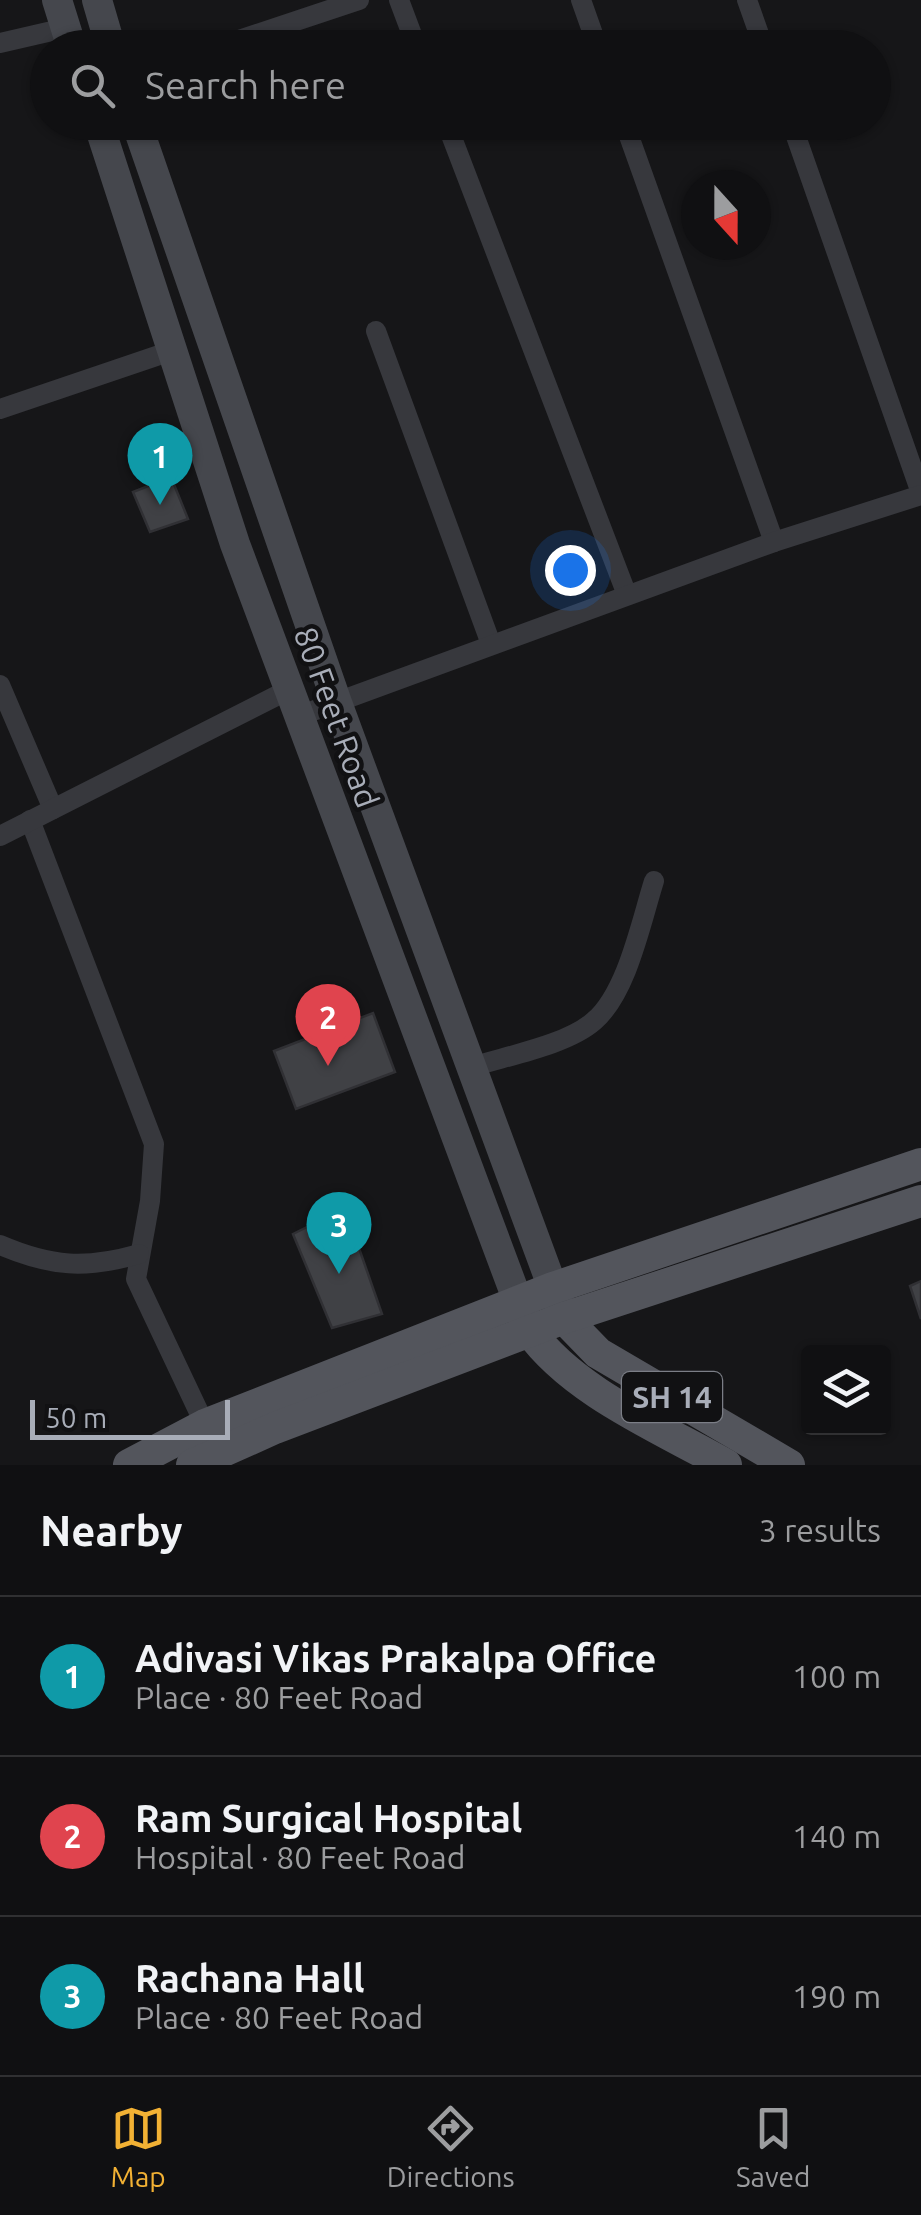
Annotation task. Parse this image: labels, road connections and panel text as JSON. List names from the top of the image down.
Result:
{
  "streets": {
    "main road": ["80 Feet Road", "SH 14"]
  },
  "crossings": [
    ["80 Feet Road", "SH 14"]
  ],
  "scale_bar": "50 m",
  "north": "bottom",
  "page": {
    "search": "Search here",
    "pins": ["1", "2", "3"],
    "scale": "50 m",
    "heading": ["Nearby", "3 results"],
    "list": [
      {
        "mark": "1",
        "name": "Adivasi Vikas Prakalpa Office",
        "note": "Place · 80 Feet Road",
        "value": "100 m"
      },
      {
        "mark": "2",
        "name": "Ram Surgical Hospital",
        "note": "Hospital · 80 Feet Road",
        "value": "140 m"
      },
      {
        "mark": "3",
        "name": "Rachana Hall",
        "note": "Place · 80 Feet Road",
        "value": "190 m"
      }
    ],
    "nav": ["Map", "Directions", "Saved"]
  }
}
